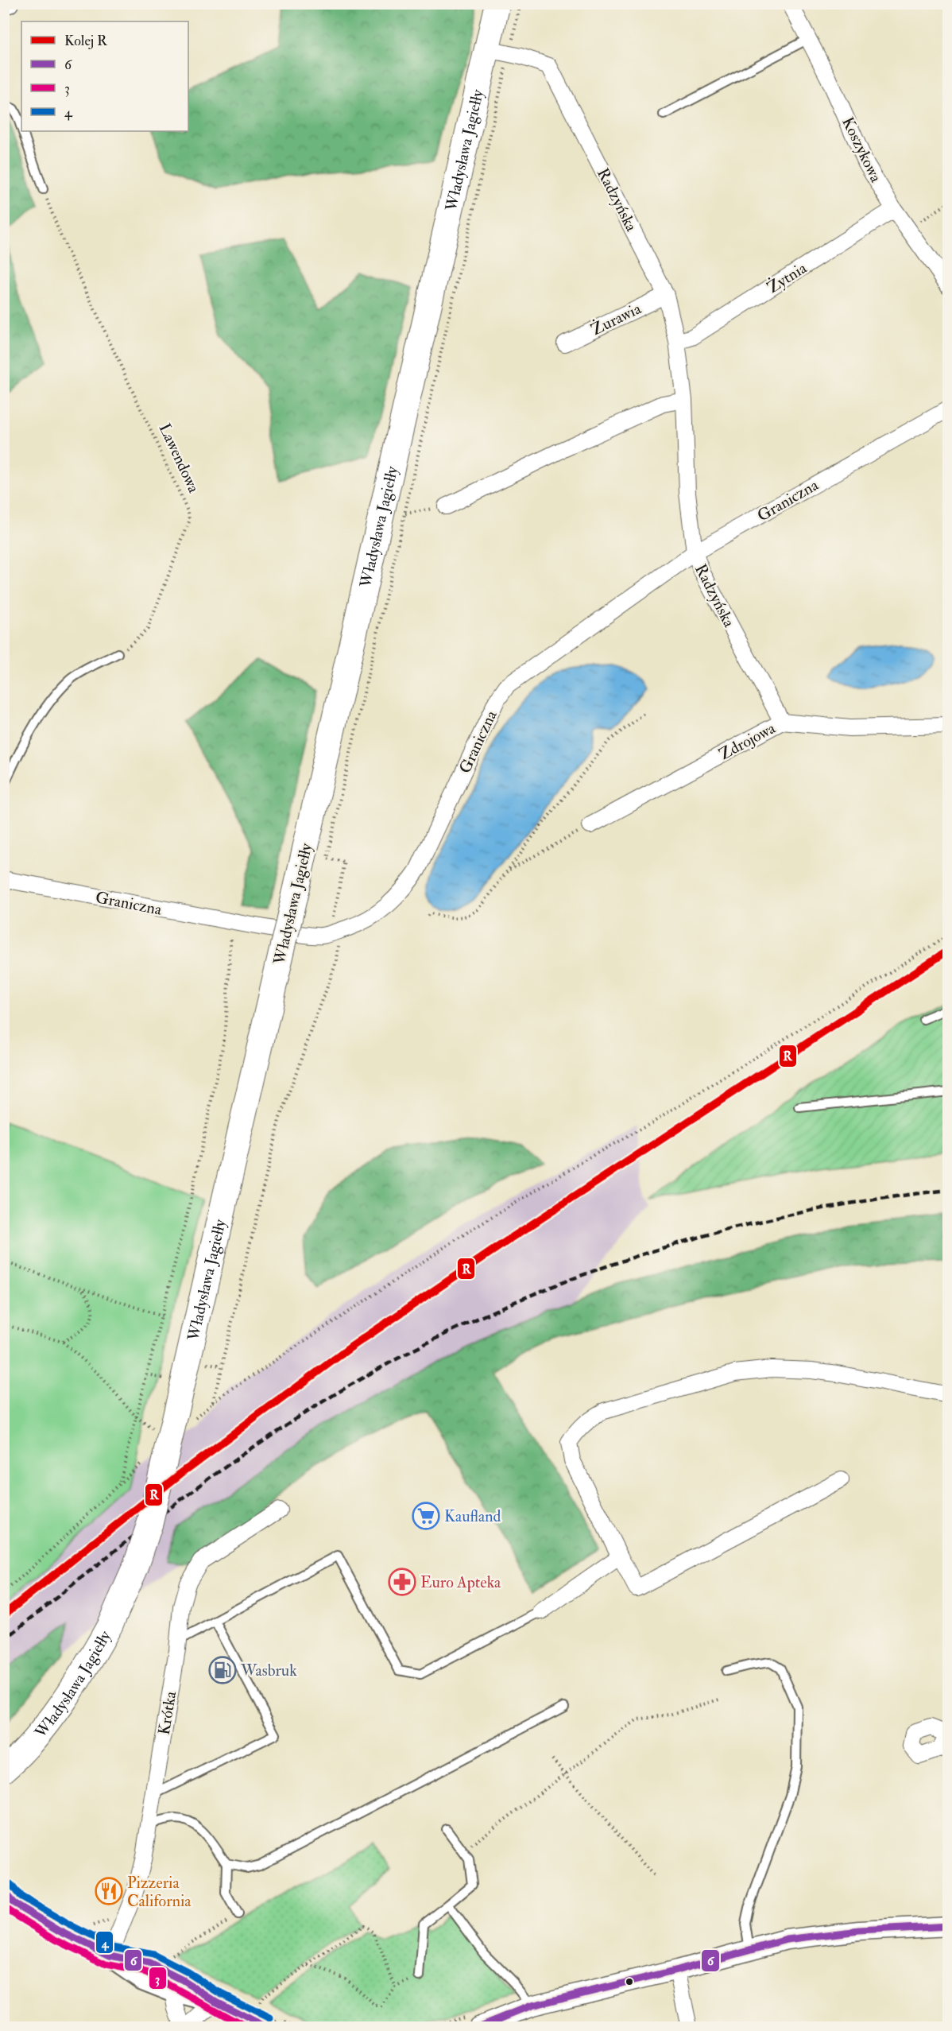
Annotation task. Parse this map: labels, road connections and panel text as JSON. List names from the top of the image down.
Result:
{
  "streets": {
    "main road": ["Władysława Jagiełły"],
    "street": [
      "Koszykowa",
      "Radzyńska",
      "Żytnia",
      "Żurawia",
      "Graniczna",
      "Zdrojowa",
      "Krótka"
    ],
    "path": ["Lawendowa"]
  },
  "crossings": [
    ["Koszykowa", "Żytnia"],
    ["Władysława Jagiełły", "Radzyńska"],
    ["Radzyńska", "Żytnia"],
    ["Radzyńska", "Żurawia"],
    ["Radzyńska", "Graniczna"],
    ["Radzyńska", "Zdrojowa"]
  ],
  "places": {
    "supermarket": ["Kaufland"],
    "pharmacy": ["Euro Apteka"],
    "fuel station": ["Wasbruk"],
    "restaurant": ["Pizzeria California"]
  },
  "lines": [
    "rail line R",
    "transit line 4",
    "transit line 6",
    "transit line 3"
  ],
  "legend": [
    "Kolej R",
    "6",
    "3",
    "4"
  ]
}
